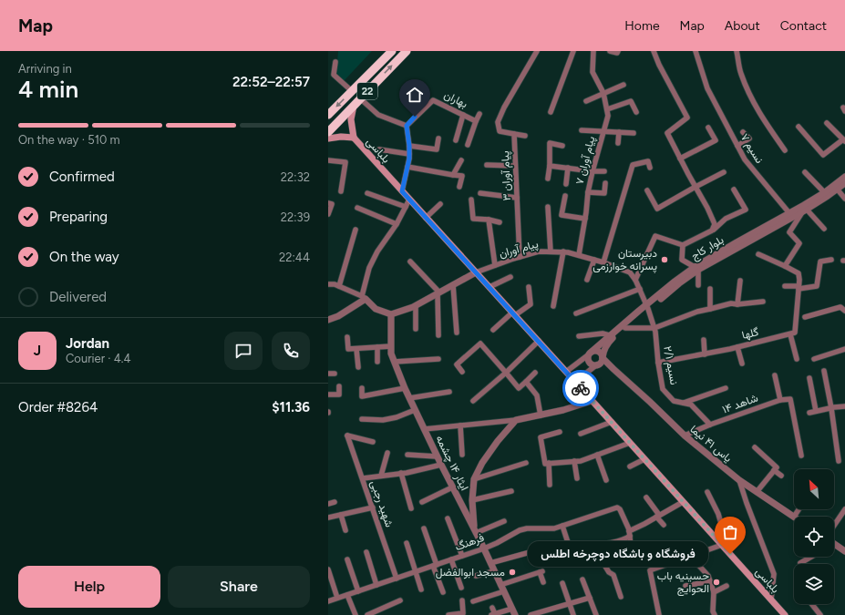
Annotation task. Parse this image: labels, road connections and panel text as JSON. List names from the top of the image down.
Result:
{
  "streets": {
    "highway": ["22"],
    "main road": ["بلباسی"],
    "street": [
      "بهاران",
      "نسیم ۷",
      "پیام آوران ۷",
      "پیام آوران ۳",
      "بلوار کاج",
      "پیام آوران",
      "گلها",
      "نسیم ۲/۱",
      "شاهد ۱۴",
      "یاس ۴۱ نیما",
      "ایثار ۱۴ چشمه",
      "شهید رجبی",
      "فرهنگ"
    ]
  },
  "crossings": [
    ["نسیم ۷", "بلوار کاج"],
    ["بلباسی", "بلوار کاج"],
    ["بلباسی", "پیام آوران"],
    ["پیام آوران ۷", "پیام آوران"],
    ["پیام آوران ۳", "پیام آوران"],
    ["بلوار کاج", "نسیم ۲/۱"],
    ["بلوار کاج", "یاس ۴۱ نیما"],
    ["پیام آوران", "نسیم ۲/۱"],
    ["گلها", "نسیم ۲/۱"],
    ["نسیم ۲/۱", "شاهد ۱۴"],
    ["شاهد ۱۴", "یاس ۴۱ نیما"],
    ["ایثار ۱۴ چشمه", "فرهنگ"],
    ["شهید رجبی", "فرهنگ"]
  ],
  "places": [
    "دبیرستان پسرانه خوارزمی",
    "فروشگاه و باشگاه دوچرخه اطلس",
    "مسجد ابوالفضل",
    "حسینیه باب الحوایج"
  ],
  "north": "top left",
  "page": {
    "header": "Map",
    "nav": [
      "Home",
      "Map",
      "About",
      "Contact"
    ],
    "heading": ["4 min", "Arriving in", "22:52–22:57"],
    "panel": [
      "Jordan",
      "Courier · 4.4",
      "Order #8264",
      "$11.36"
    ],
    "bar": "On the way · 510 m",
    "list": [
      ["Confirmed", "22:32"],
      ["Preparing", "22:39"],
      ["On the way", "22:44"],
      "Delivered"
    ],
    "round": "J",
    "bubble": "فروشگاه و باشگاه دوچرخه اطلس",
    "buttons": ["Help", "Share"]
  }
}
